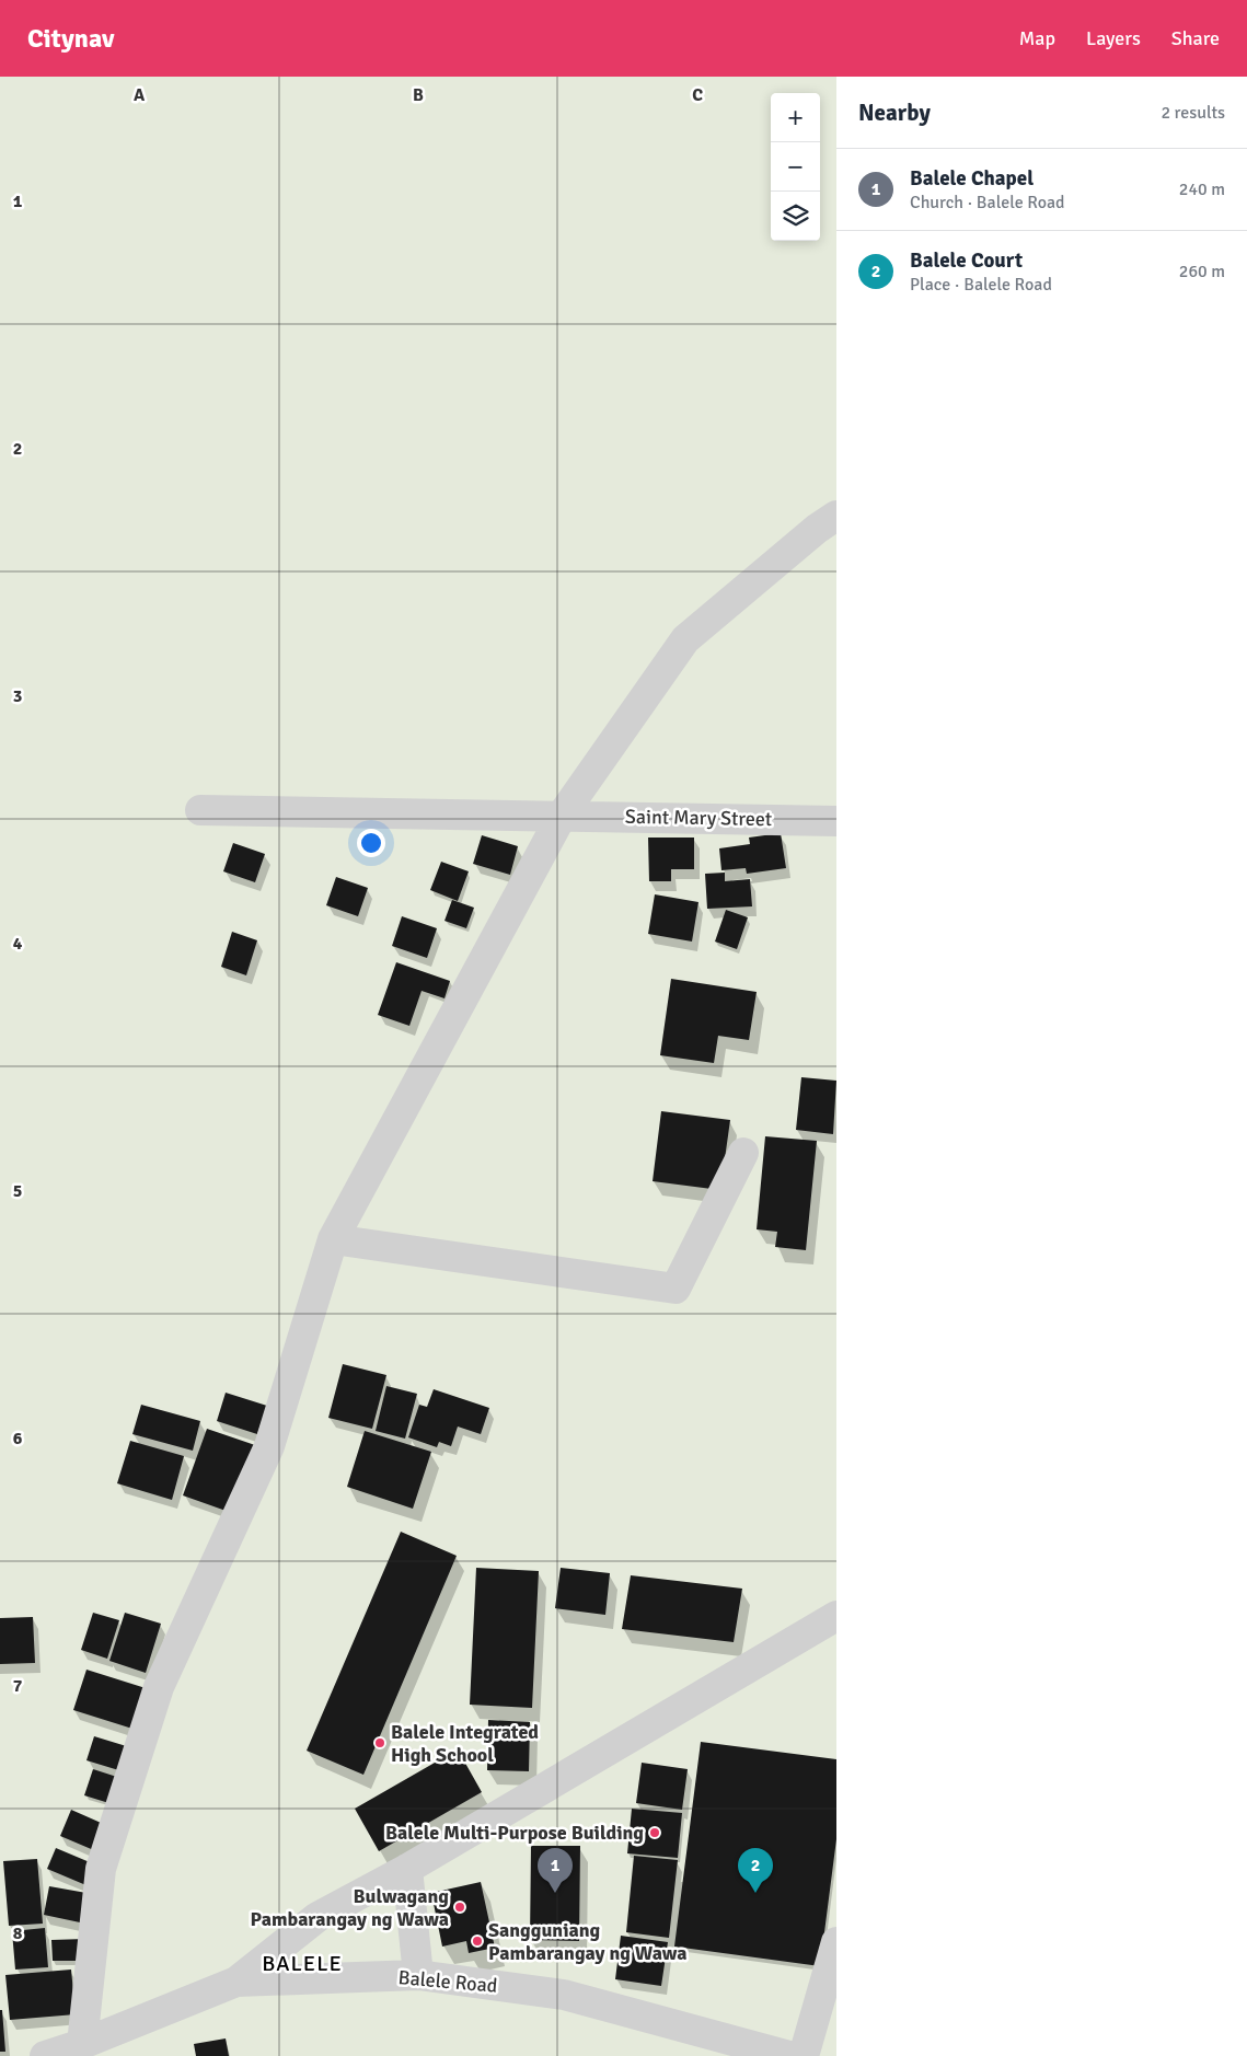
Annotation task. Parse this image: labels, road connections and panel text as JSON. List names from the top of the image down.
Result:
{
  "streets": {
    "street": ["Saint Mary Street", "Balele Road"]
  },
  "districts": ["BALELE"],
  "places": [
    "Balele Integrated High School",
    "Balele Multi-Purpose Building",
    "Bulwagang Pambarangay ng Wawa",
    "Sangguniang Pambarangay ng Wawa"
  ],
  "page": {
    "header": "Citynav",
    "nav": ["Map", "Layers", "Share"],
    "heading": ["Nearby", "2 results"],
    "map_buttons": ["+", "−"],
    "list": [
      {
        "mark": "1",
        "name": "Balele Chapel",
        "note": "Church · Balele Road",
        "value": "240 m"
      },
      {
        "mark": "2",
        "name": "Balele Court",
        "note": "Place · Balele Road",
        "value": "260 m"
      }
    ],
    "pins": ["1", "2"]
  },
  "grid": {
    "columns": ["A", "B", "C"],
    "rows": [
      "1",
      "2",
      "3",
      "4",
      "5",
      "6",
      "7",
      "8"
    ]
  }
}
